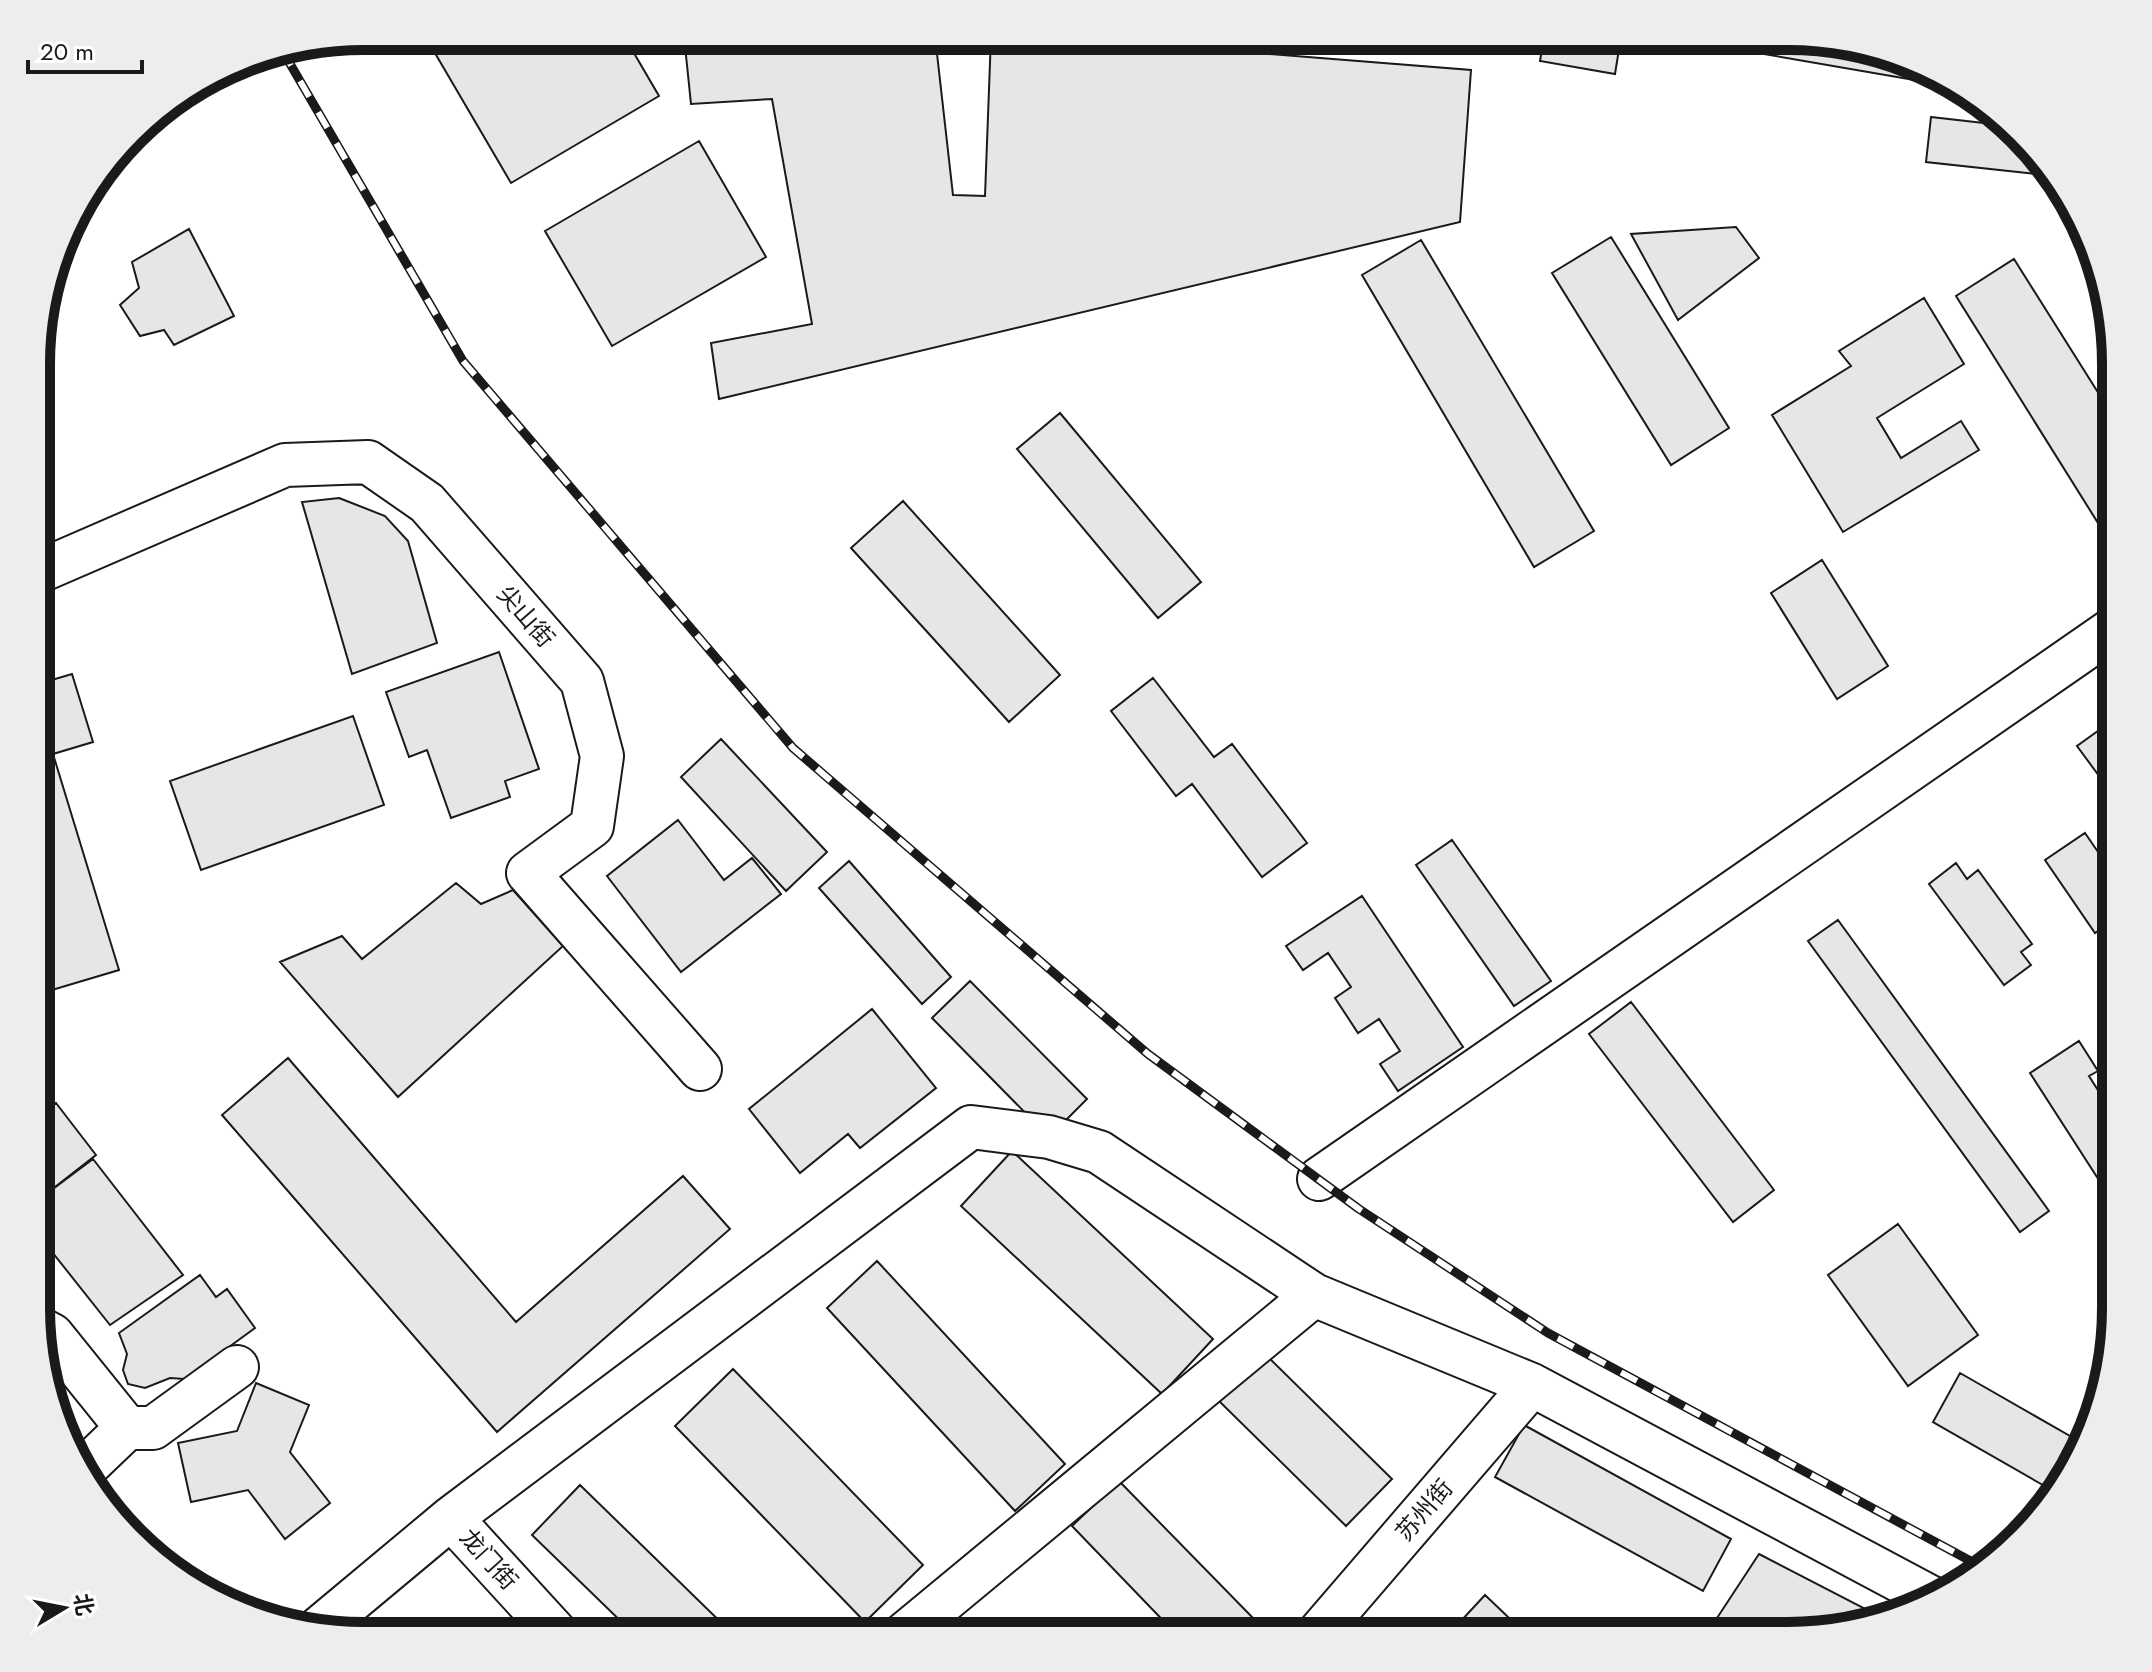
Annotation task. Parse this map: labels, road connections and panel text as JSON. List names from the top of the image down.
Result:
{
  "streets": {
    "street": ["尖山街", "苏州街", "龙门街"]
  },
  "scale_bar": "20 m",
  "north": "right"
}
